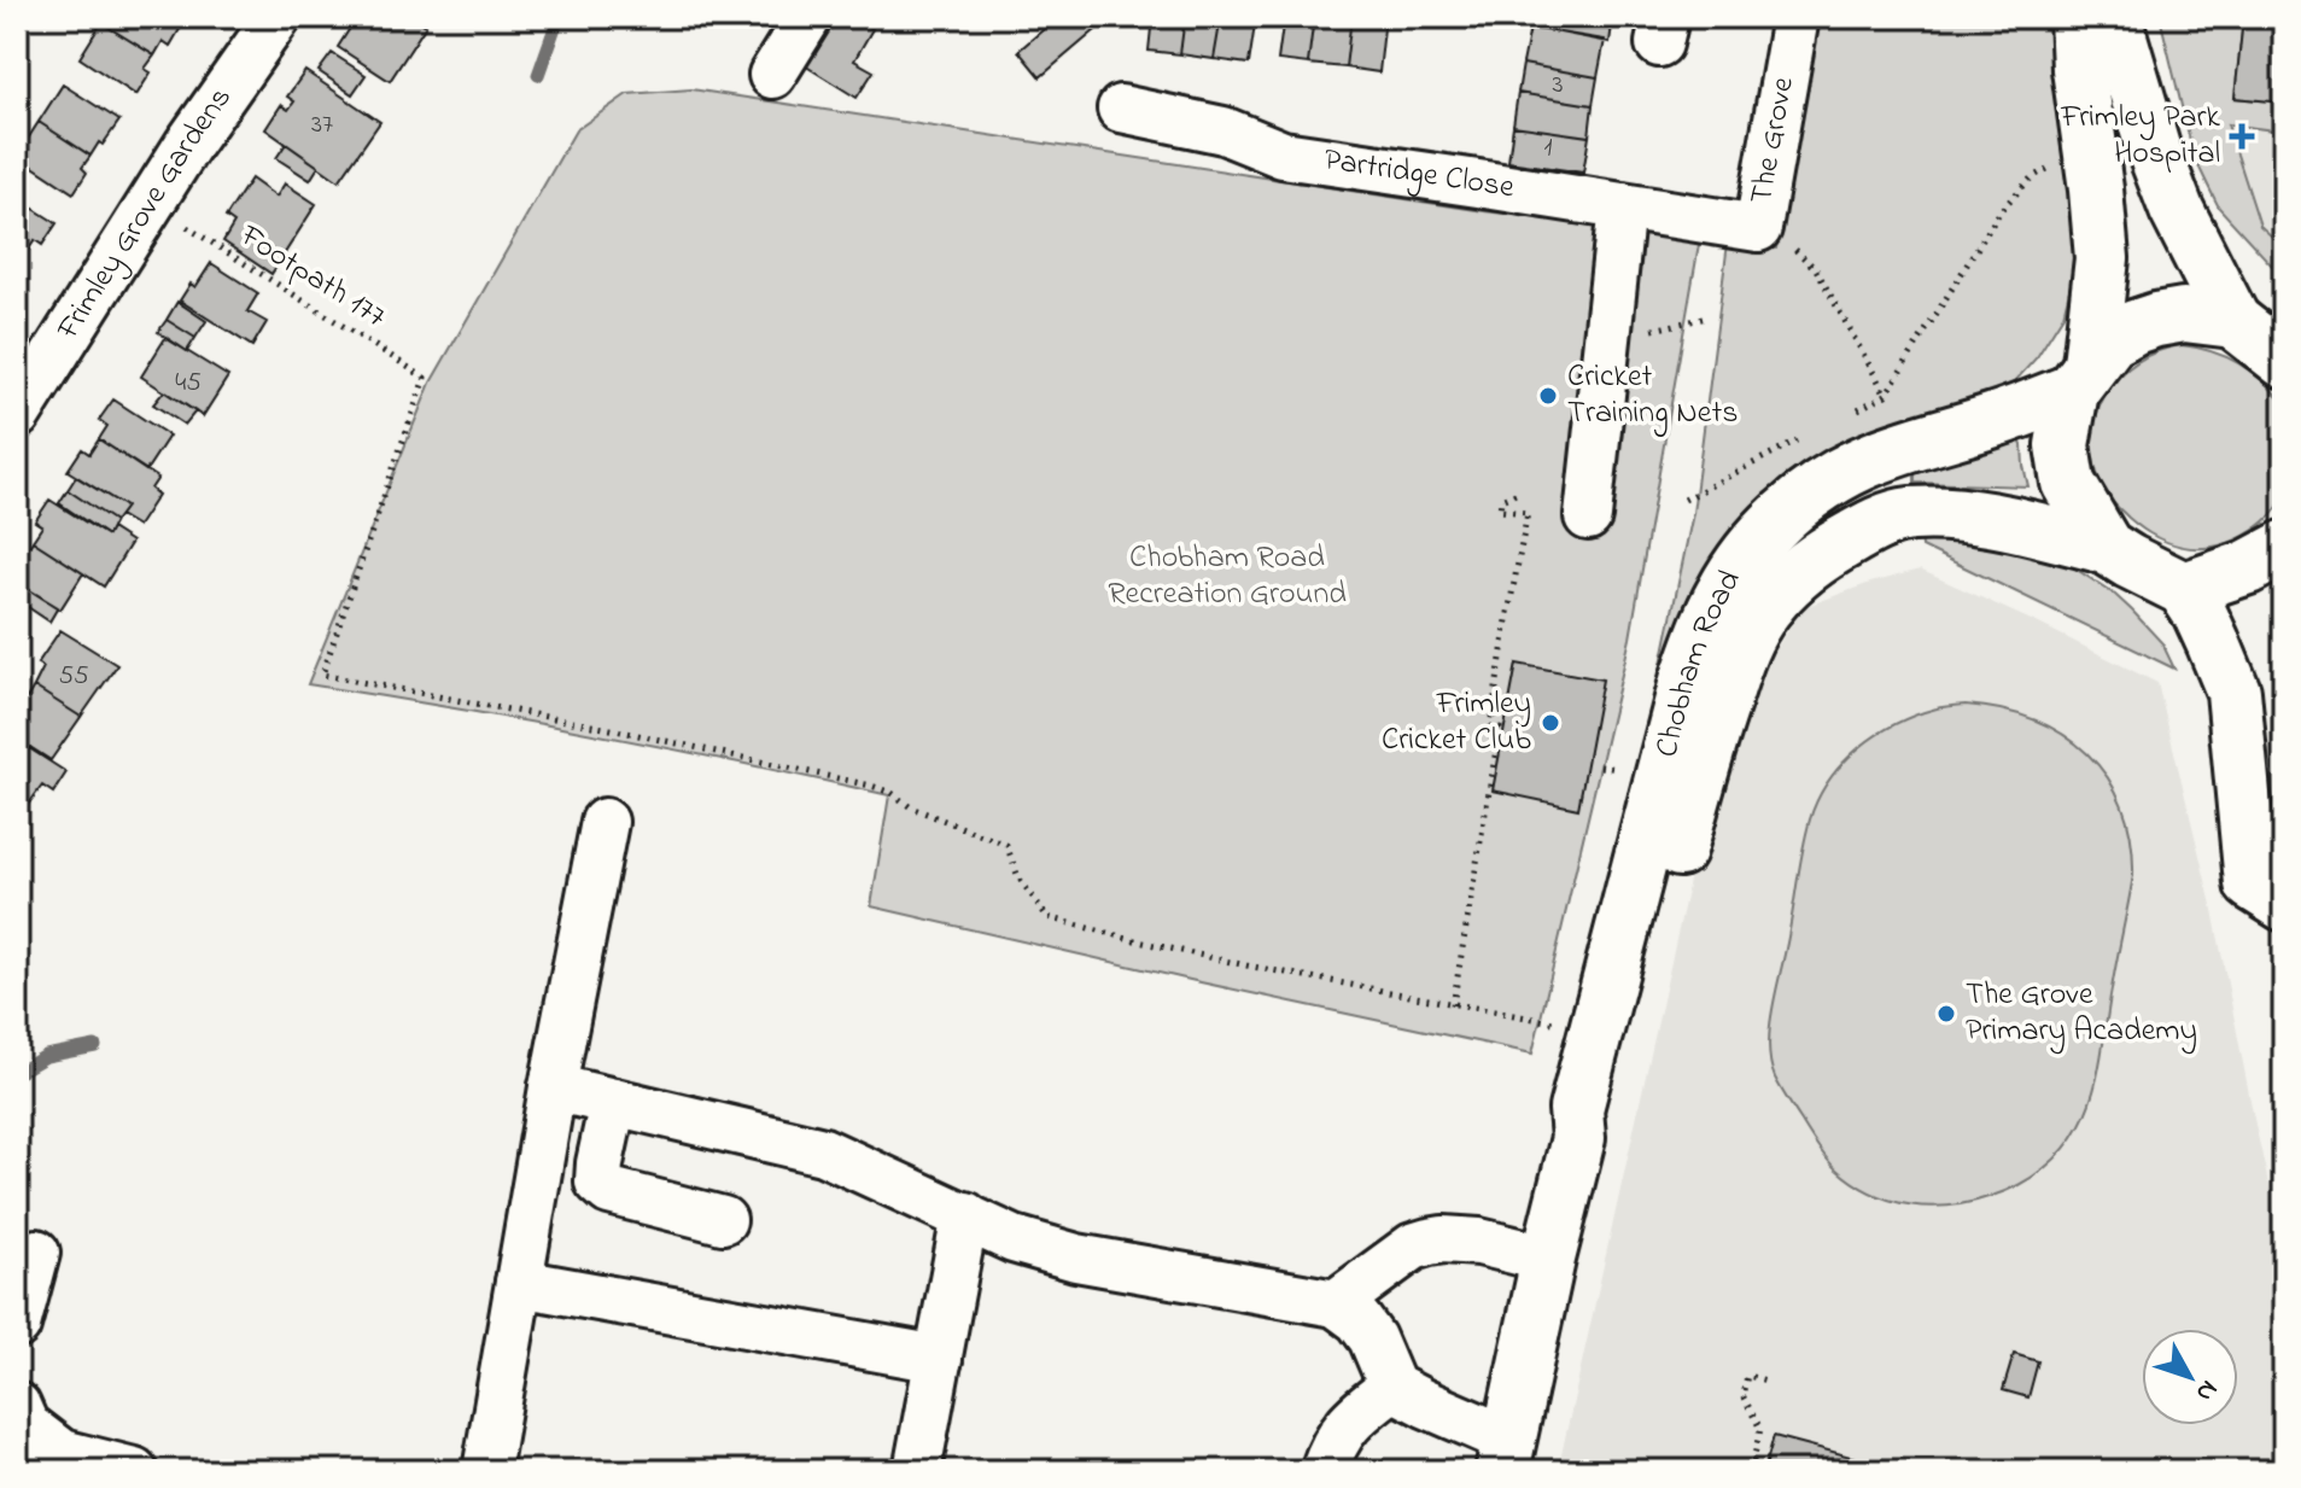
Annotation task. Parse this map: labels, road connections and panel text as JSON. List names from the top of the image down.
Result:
{
  "streets": {
    "main road": ["Chobham Road"],
    "street": ["The Grove", "Partridge Close", "Frimley Grove Gardens"],
    "path": ["Footpath 177"]
  },
  "crossings": [
    ["The Grove", "Partridge Close"]
  ],
  "parks": ["Chobham Road Recreation Ground"],
  "places": {
    "health": ["Frimley Park Hospital"],
    "other": ["Cricket Training Nets", "Frimley Cricket Club", "The Grove Primary Academy"]
  },
  "house_numbers": [
    "3",
    "37",
    "1",
    "45",
    "55"
  ],
  "north": "bottom right"
}
